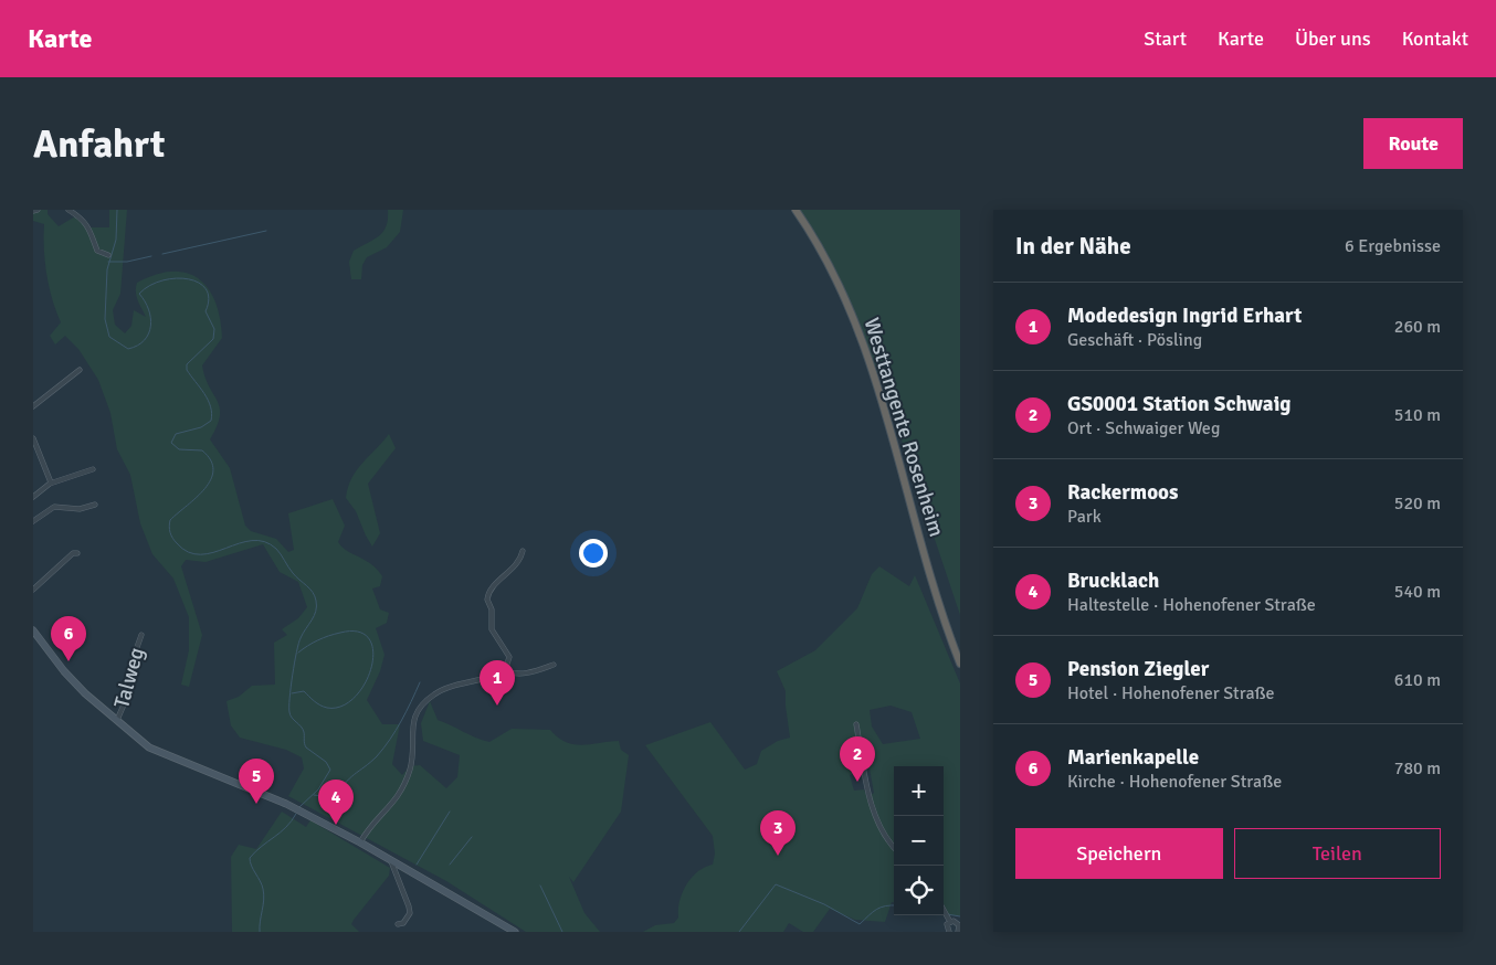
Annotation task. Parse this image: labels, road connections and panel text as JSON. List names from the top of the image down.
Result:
{
  "streets": {
    "highway": ["Westtangente Rosenheim"],
    "street": ["Talweg"]
  },
  "page": {
    "header": "Karte",
    "nav": [
      "Start",
      "Karte",
      "Über uns",
      "Kontakt"
    ],
    "buttons": [
      "Route",
      ["Speichern", "Teilen"]
    ],
    "title": "Anfahrt",
    "heading": ["In der Nähe", "6 Ergebnisse"],
    "list": [
      {
        "mark": "1",
        "name": "Modedesign Ingrid Erhart",
        "note": "Geschäft · Pösling",
        "value": "260 m"
      },
      {
        "mark": "2",
        "name": "GS0001 Station Schwaig",
        "note": "Ort · Schwaiger Weg",
        "value": "510 m"
      },
      {
        "mark": "3",
        "name": "Rackermoos",
        "note": "Park",
        "value": "520 m"
      },
      {
        "mark": "4",
        "name": "Brucklach",
        "note": "Haltestelle · Hohenofener Straße",
        "value": "540 m"
      },
      {
        "mark": "5",
        "name": "Pension Ziegler",
        "note": "Hotel · Hohenofener Straße",
        "value": "610 m"
      },
      {
        "mark": "6",
        "name": "Marienkapelle",
        "note": "Kirche · Hohenofener Straße",
        "value": "780 m"
      }
    ],
    "pins": [
      "6",
      "1",
      "2",
      "5",
      "4",
      "3"
    ],
    "map_buttons": ["+", "−"]
  }
}
